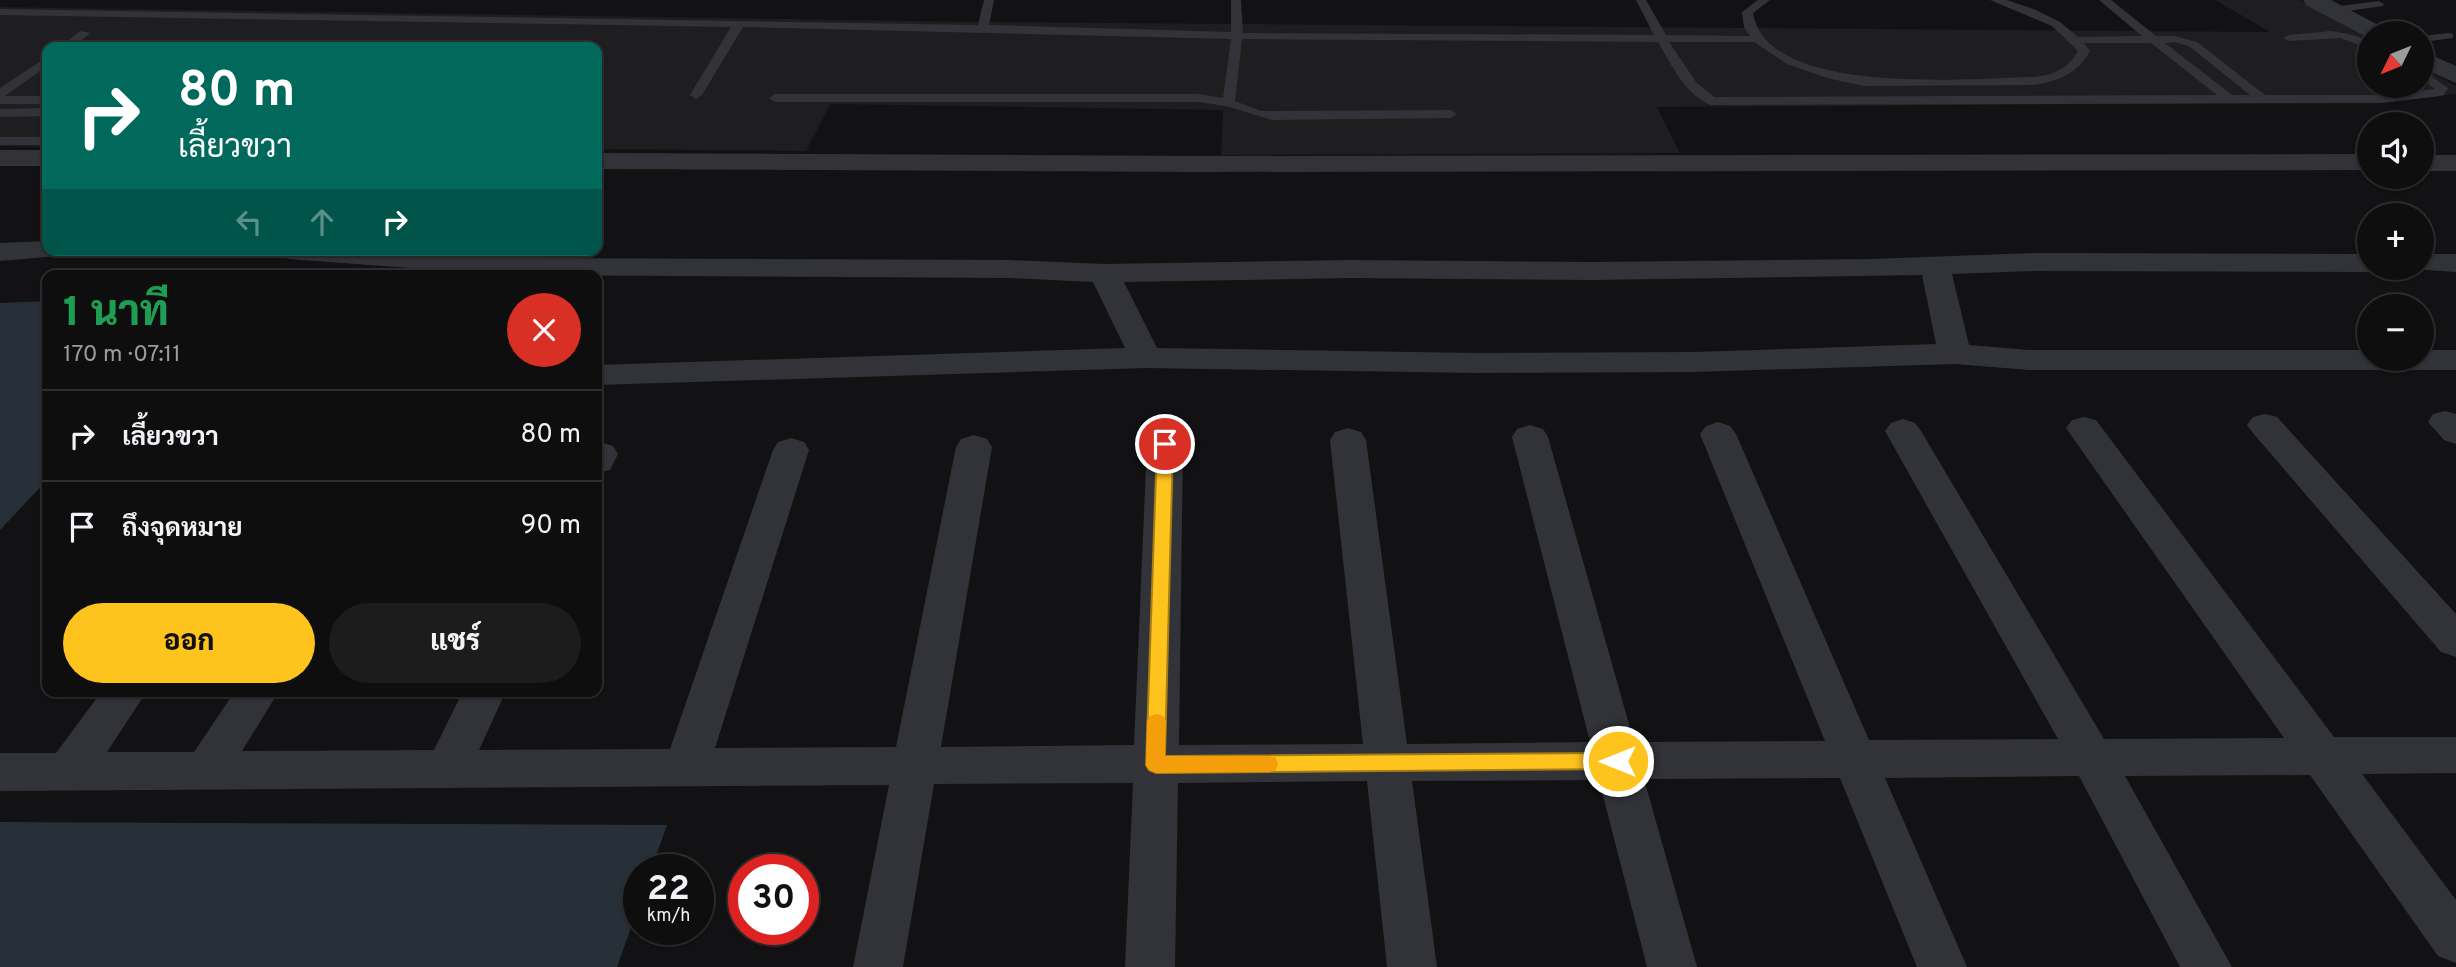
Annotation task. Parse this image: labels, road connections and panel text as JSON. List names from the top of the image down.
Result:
{
  "north": "bottom left",
  "page": {
    "map_buttons": ["+", "−"],
    "turn": ["80 m", "เลี้ยวขวา"],
    "heading": ["1 นาที", "170 m · 07:11"],
    "list": [
      {
        "name": "เลี้ยวขวา",
        "value": "80 m"
      },
      {
        "name": "ถึงจุดหมาย",
        "value": "90 m"
      }
    ],
    "buttons": ["ออก", "แชร์"],
    "speed": "22 km/h",
    "limit": "30"
  }
}
